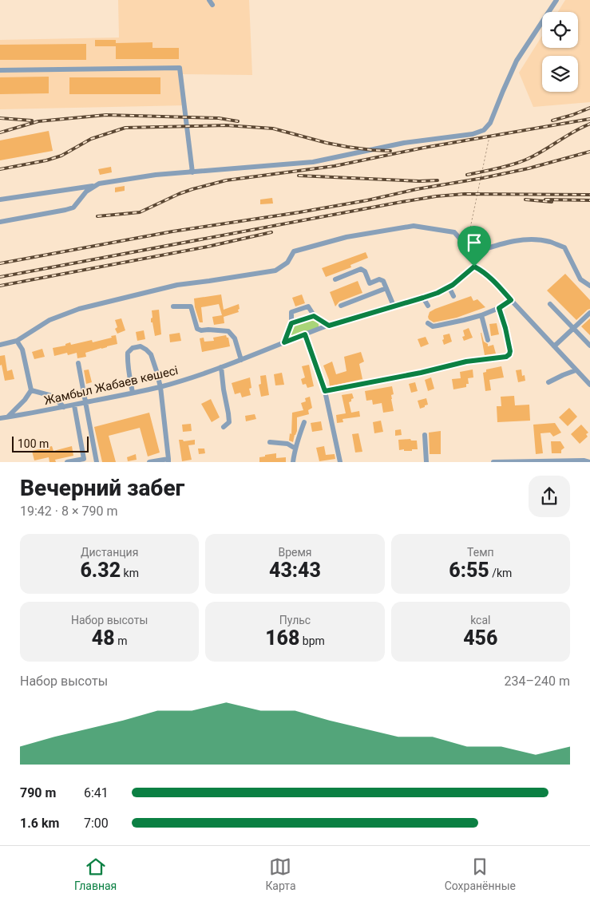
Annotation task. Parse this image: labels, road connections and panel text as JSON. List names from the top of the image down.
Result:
{
  "streets": {
    "street": ["Жамбыл Жабаев көшесі"]
  },
  "scale_bar": "100 m",
  "page": {
    "scale": "100 m",
    "heading": ["Вечерний забег", "19:42 · 8 × 790 m"],
    "stats": [
      ["Дистанция", "6.32 km"],
      ["Время", "43:43"],
      ["Темп", "6:55 /km"],
      ["Набор высоты", "48 m"],
      ["Пульс", "168 bpm"],
      ["kcal", "456"]
    ],
    "chart": ["Набор высоты", "234–240 m"],
    "list": [
      {
        "name": "790 m",
        "note": "6:41"
      },
      {
        "name": "1.6 km",
        "note": "7:00"
      }
    ],
    "tabs": ["Главная", "Карта", "Сохранённые"]
  }
}
